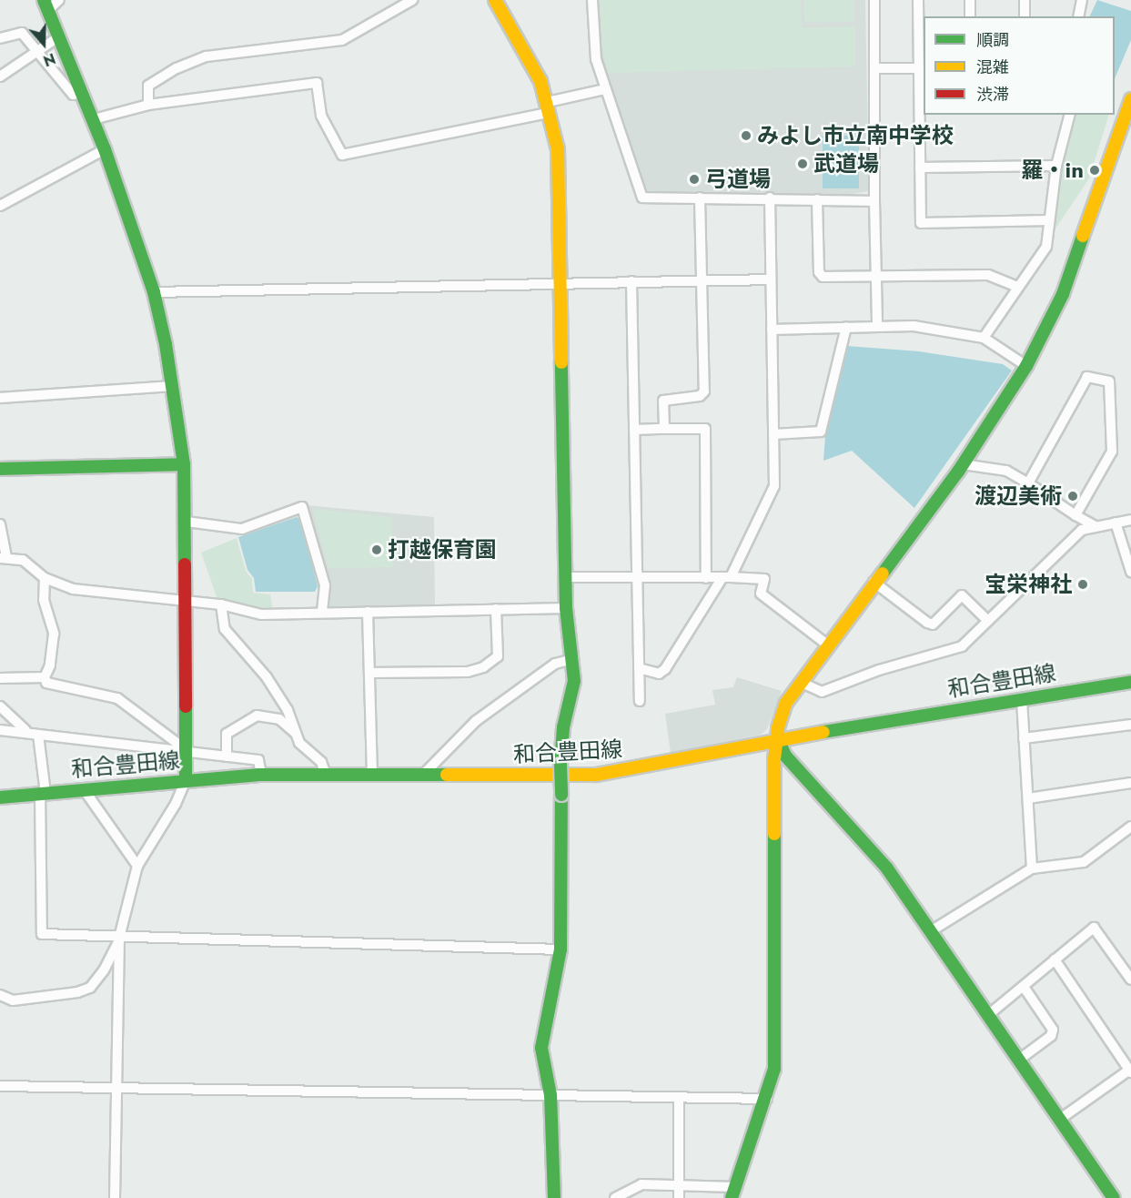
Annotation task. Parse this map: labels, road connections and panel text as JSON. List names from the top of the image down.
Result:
{
  "streets": {
    "street": ["和合豊田線"]
  },
  "places": [
    "みよし市立南中学校",
    "武道場",
    "羅・in",
    "弓道場",
    "渡辺美術",
    "打越保育園",
    "宝栄神社"
  ],
  "legend": ["順調", "混雑", "渋滞"],
  "north": "bottom"
}
